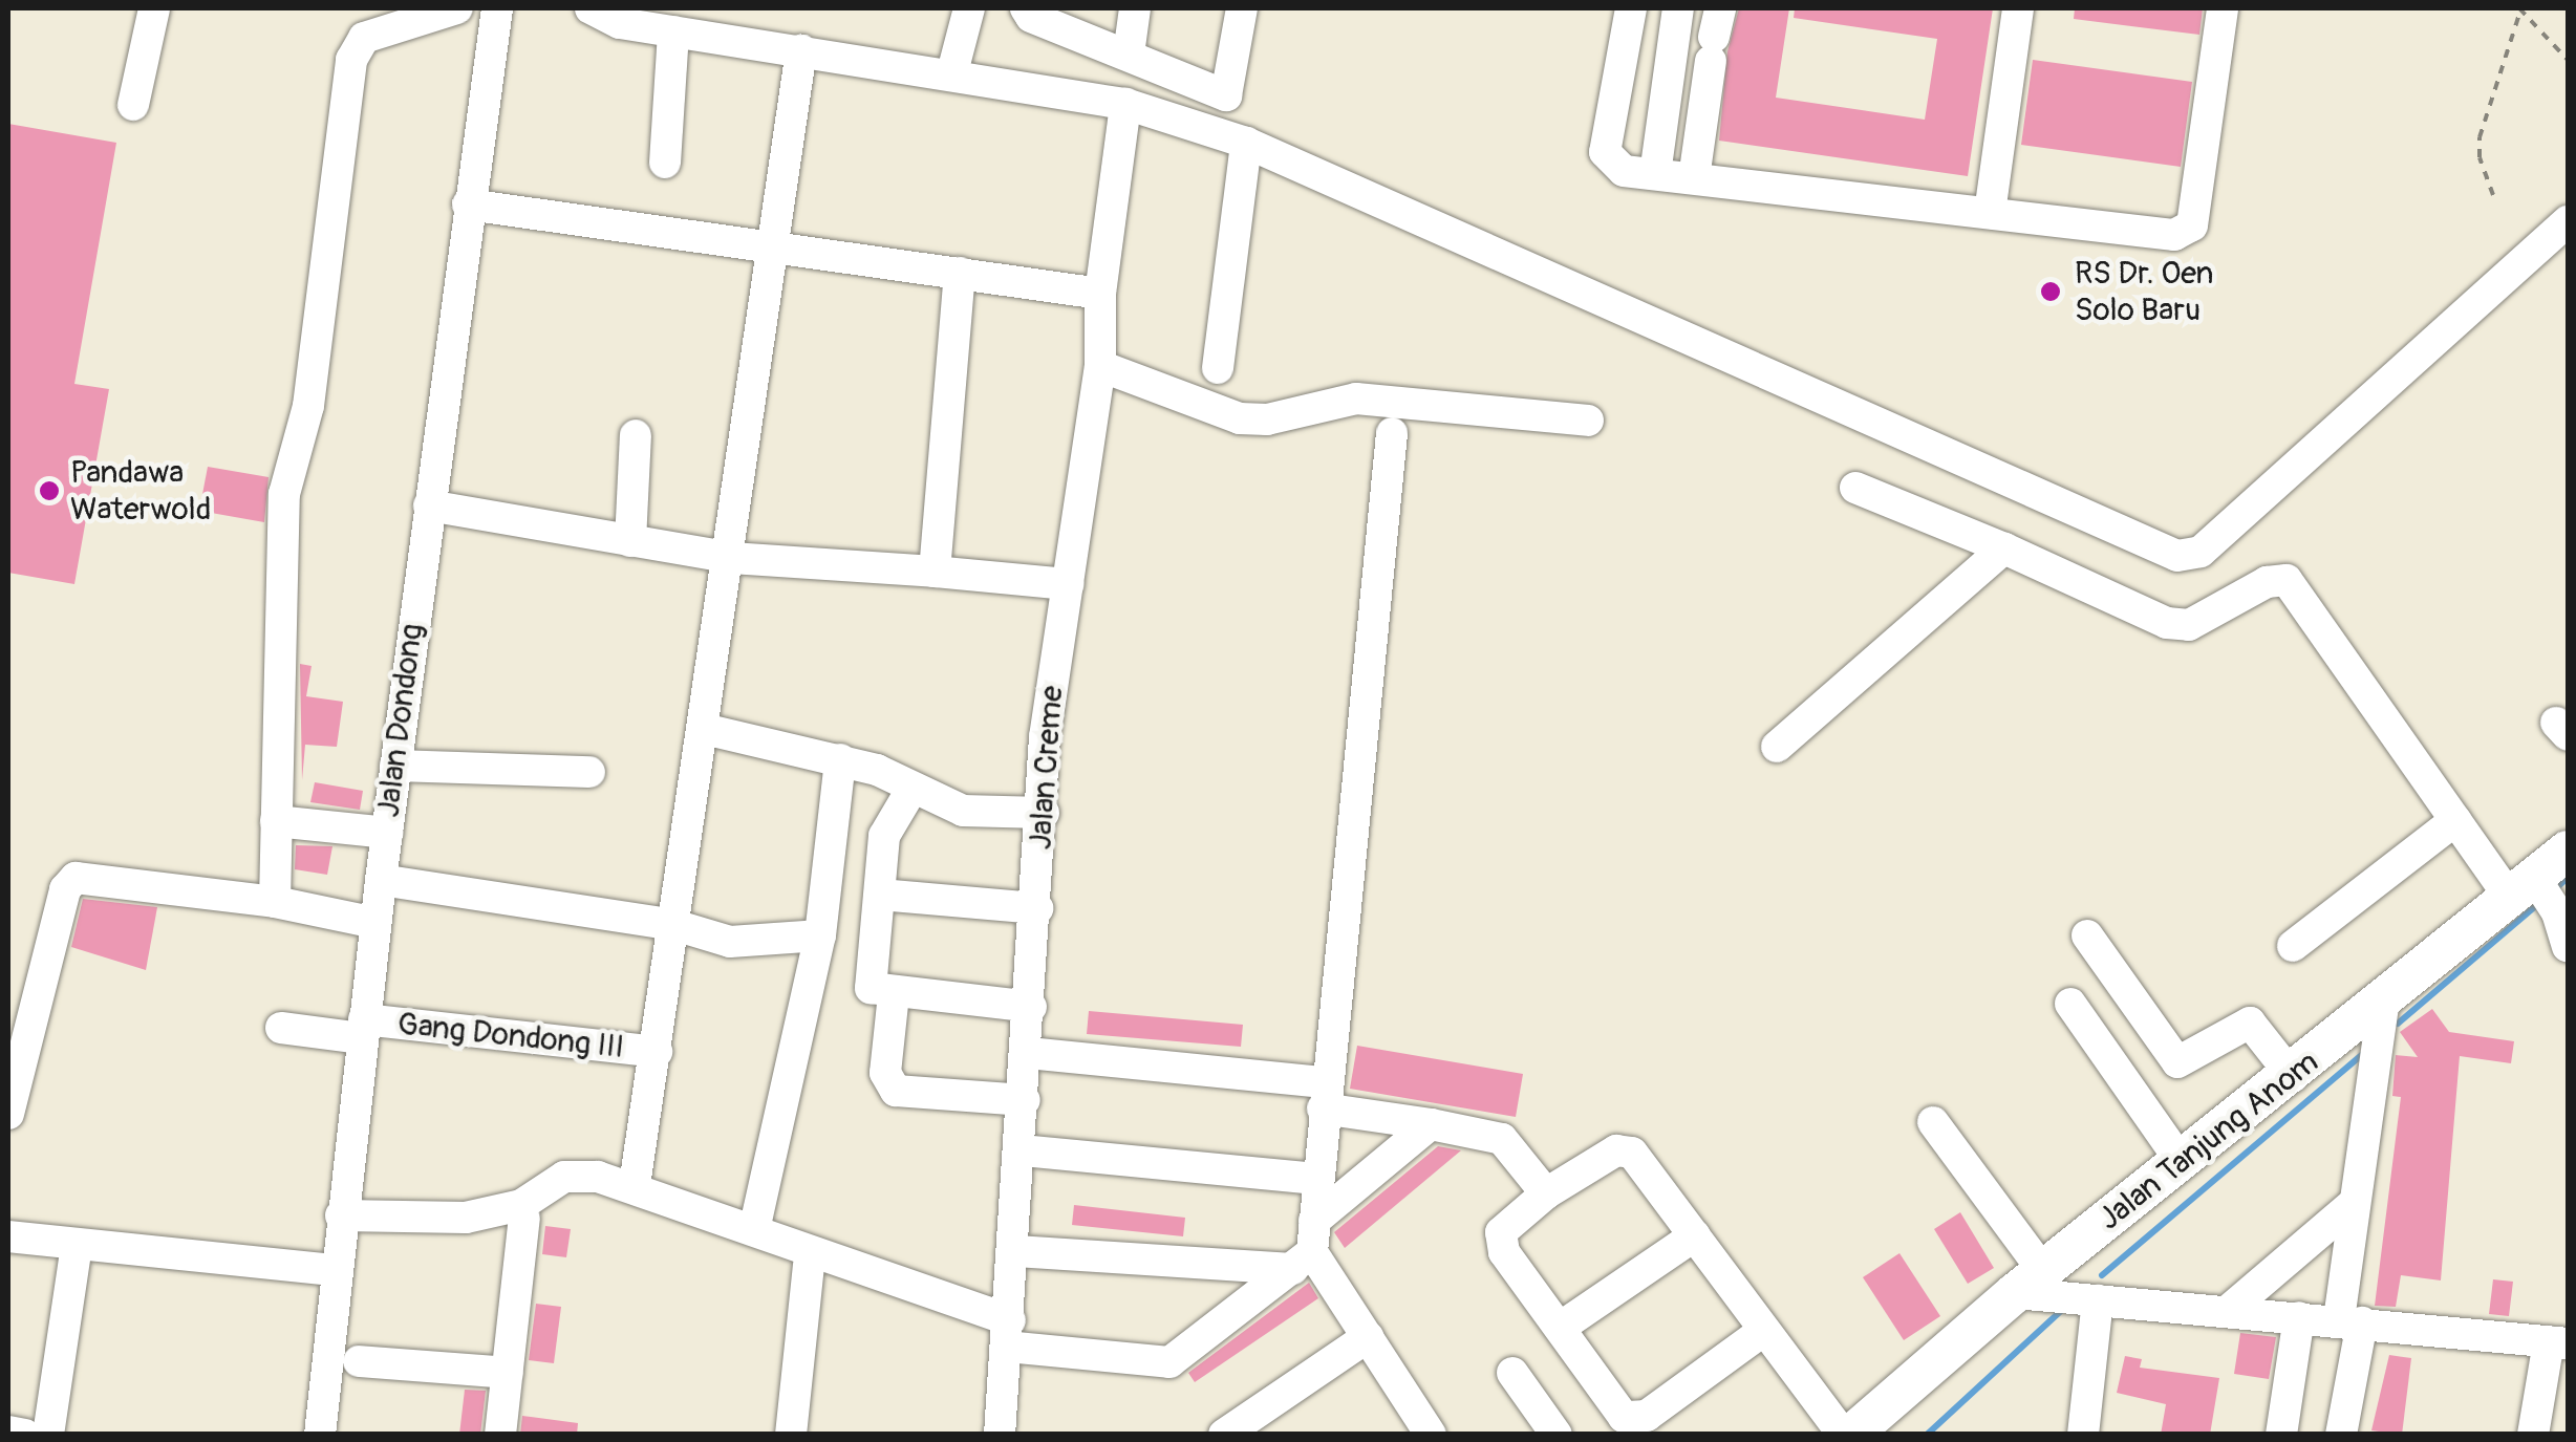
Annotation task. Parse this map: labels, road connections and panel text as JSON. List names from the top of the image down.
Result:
{
  "streets": {
    "main road": ["Jalan Tanjung Anom"],
    "street": ["Jalan Dondong", "Jalan Creme", "Gang Dondong III"]
  },
  "crossings": [
    ["Jalan Dondong", "Gang Dondong III"]
  ],
  "places": ["RS Dr. Oen Solo Baru", "Pandawa Waterwold"]
}
